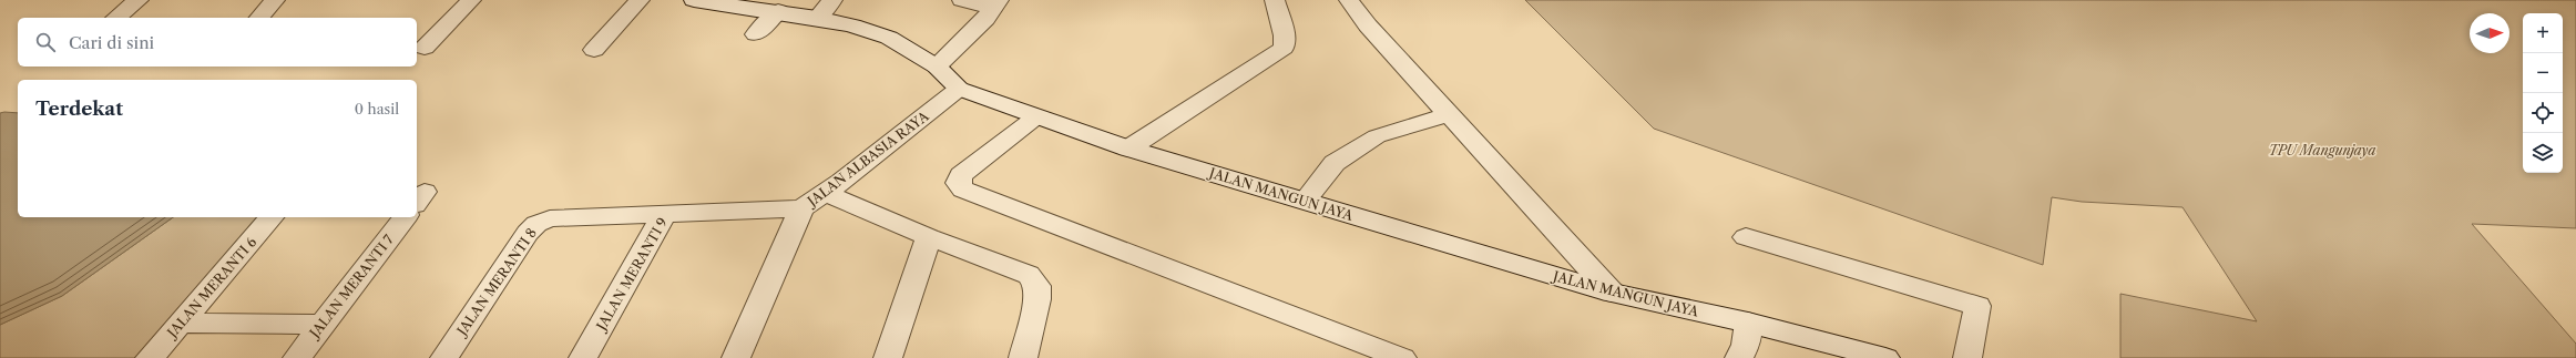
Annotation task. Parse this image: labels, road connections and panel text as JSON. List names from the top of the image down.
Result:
{
  "streets": {
    "street": [
      "JALAN ALBASIA RAYA",
      "JALAN MANGUN JAYA",
      "JALAN MERANTI 9",
      "JALAN MERANTI 8",
      "JALAN MERANTI 7",
      "JALAN MERANTI 6"
    ]
  },
  "crossings": [
    ["JALAN ALBASIA RAYA", "JALAN MANGUN JAYA"],
    ["JALAN ALBASIA RAYA", "JALAN MERANTI 9"],
    ["JALAN MERANTI 9", "JALAN MERANTI 8"]
  ],
  "parks": ["TPU Mangunjaya"],
  "north": "right",
  "page": {
    "map_buttons": ["+", "−"],
    "search": "Cari di sini",
    "heading": ["Terdekat", "0 hasil"]
  }
}
